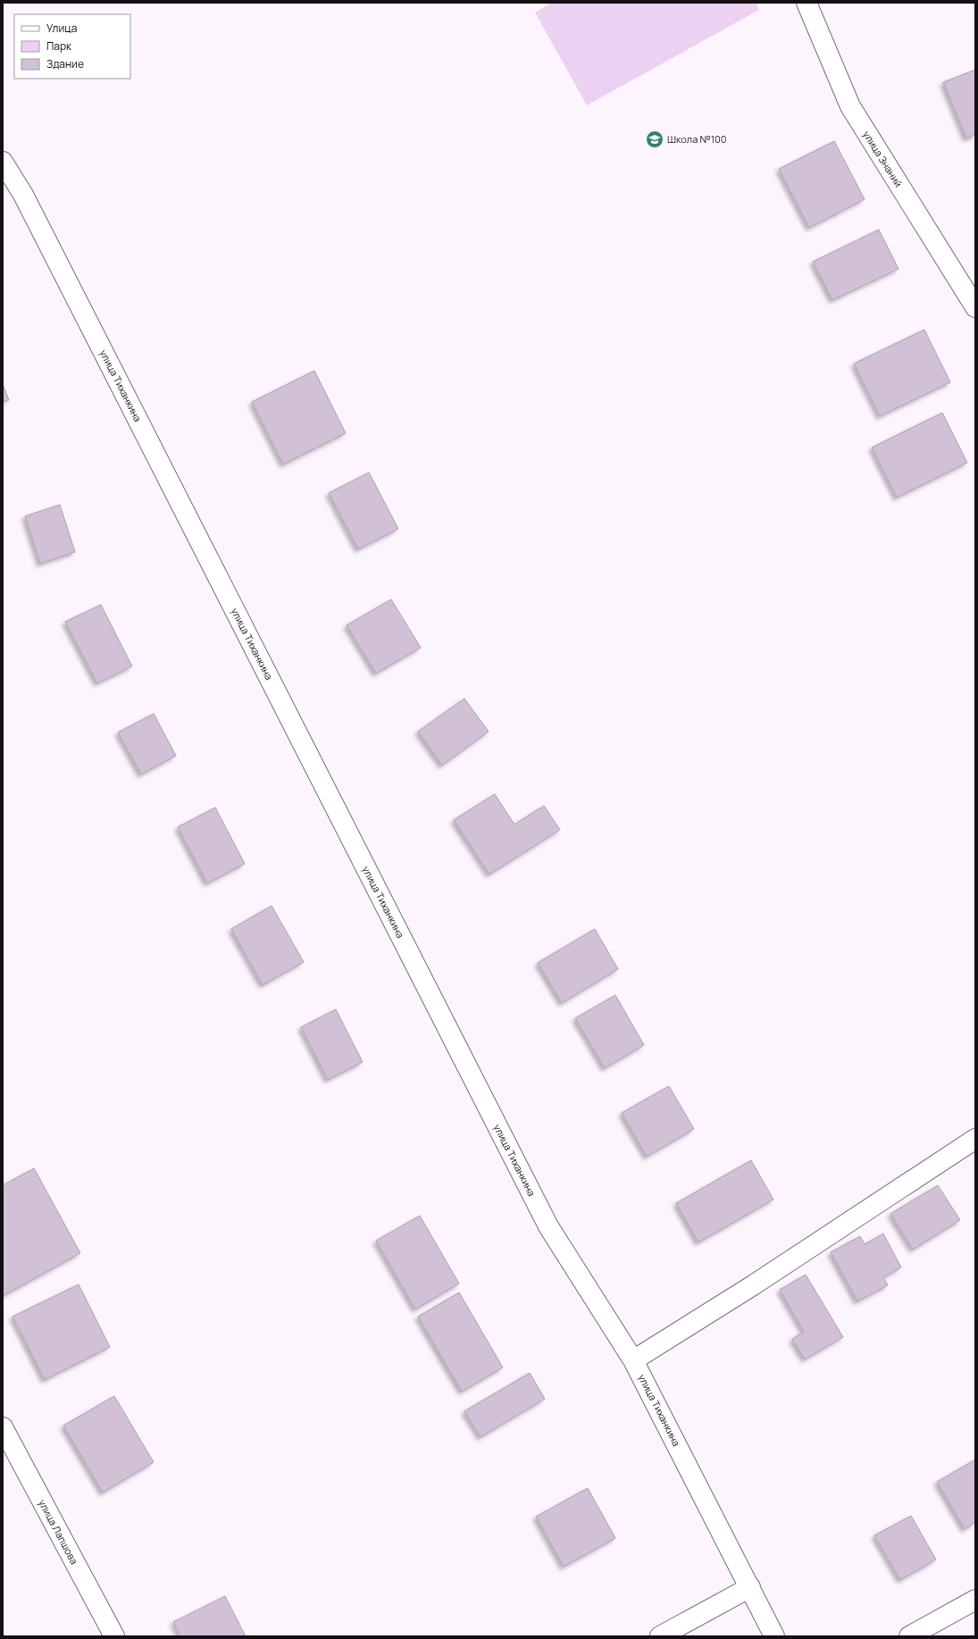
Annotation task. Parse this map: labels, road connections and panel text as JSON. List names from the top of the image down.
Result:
{
  "streets": {
    "street": ["улица Знаний", "улица Тиханкина", "улица Лапшова"]
  },
  "places": {
    "school or university": ["Школа №100"]
  },
  "legend": ["Улица", "Парк", "Здание"]
}
